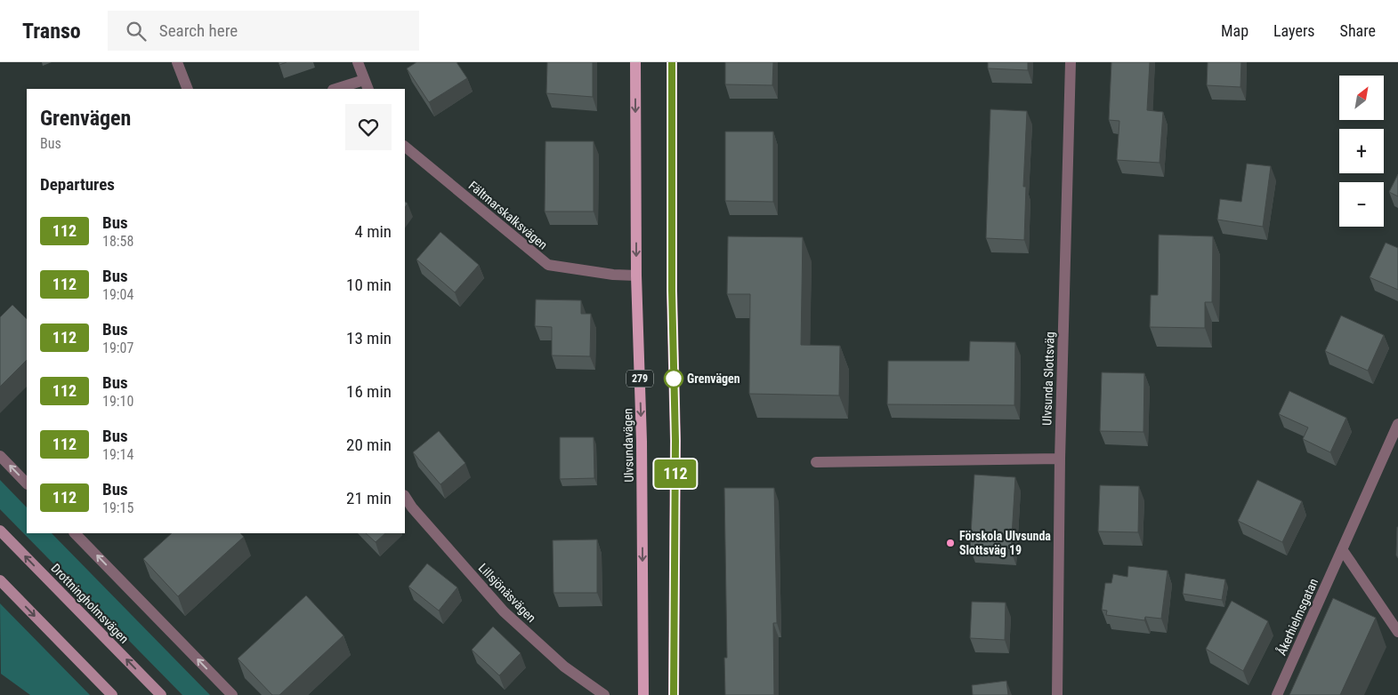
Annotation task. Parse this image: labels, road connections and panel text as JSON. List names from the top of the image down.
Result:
{
  "streets": {
    "main road": ["279", "Ulvsundavägen", "Drottningholmsvägen"],
    "street": [
      "Fältmarskalksvägen",
      "Ulvsunda Slottsväg",
      "Lillsjönäsvägen",
      "Åkerhielmsgatan"
    ]
  },
  "crossings": [
    ["Fältmarskalksvägen", "Ulvsundavägen"]
  ],
  "places": ["Grenvägen", "Förskola Ulvsunda Slottsväg 19"],
  "lines": ["bus line 112"],
  "north": "top right",
  "page": {
    "header": "Transo",
    "search": "Search here",
    "nav": ["Map", "Layers", "Share"],
    "on_map": "112",
    "map_buttons": ["+", "−"],
    "heading": [
      ["Grenvägen", "Bus"],
      "Departures"
    ],
    "list": [
      {
        "mark": "112",
        "name": "Bus",
        "note": "18:58",
        "value": "4 min"
      },
      {
        "mark": "112",
        "name": "Bus",
        "note": "19:04",
        "value": "10 min"
      },
      {
        "mark": "112",
        "name": "Bus",
        "note": "19:07",
        "value": "13 min"
      },
      {
        "mark": "112",
        "name": "Bus",
        "note": "19:10",
        "value": "16 min"
      },
      {
        "mark": "112",
        "name": "Bus",
        "note": "19:14",
        "value": "20 min"
      },
      {
        "mark": "112",
        "name": "Bus",
        "note": "19:15",
        "value": "21 min"
      }
    ]
  }
}
